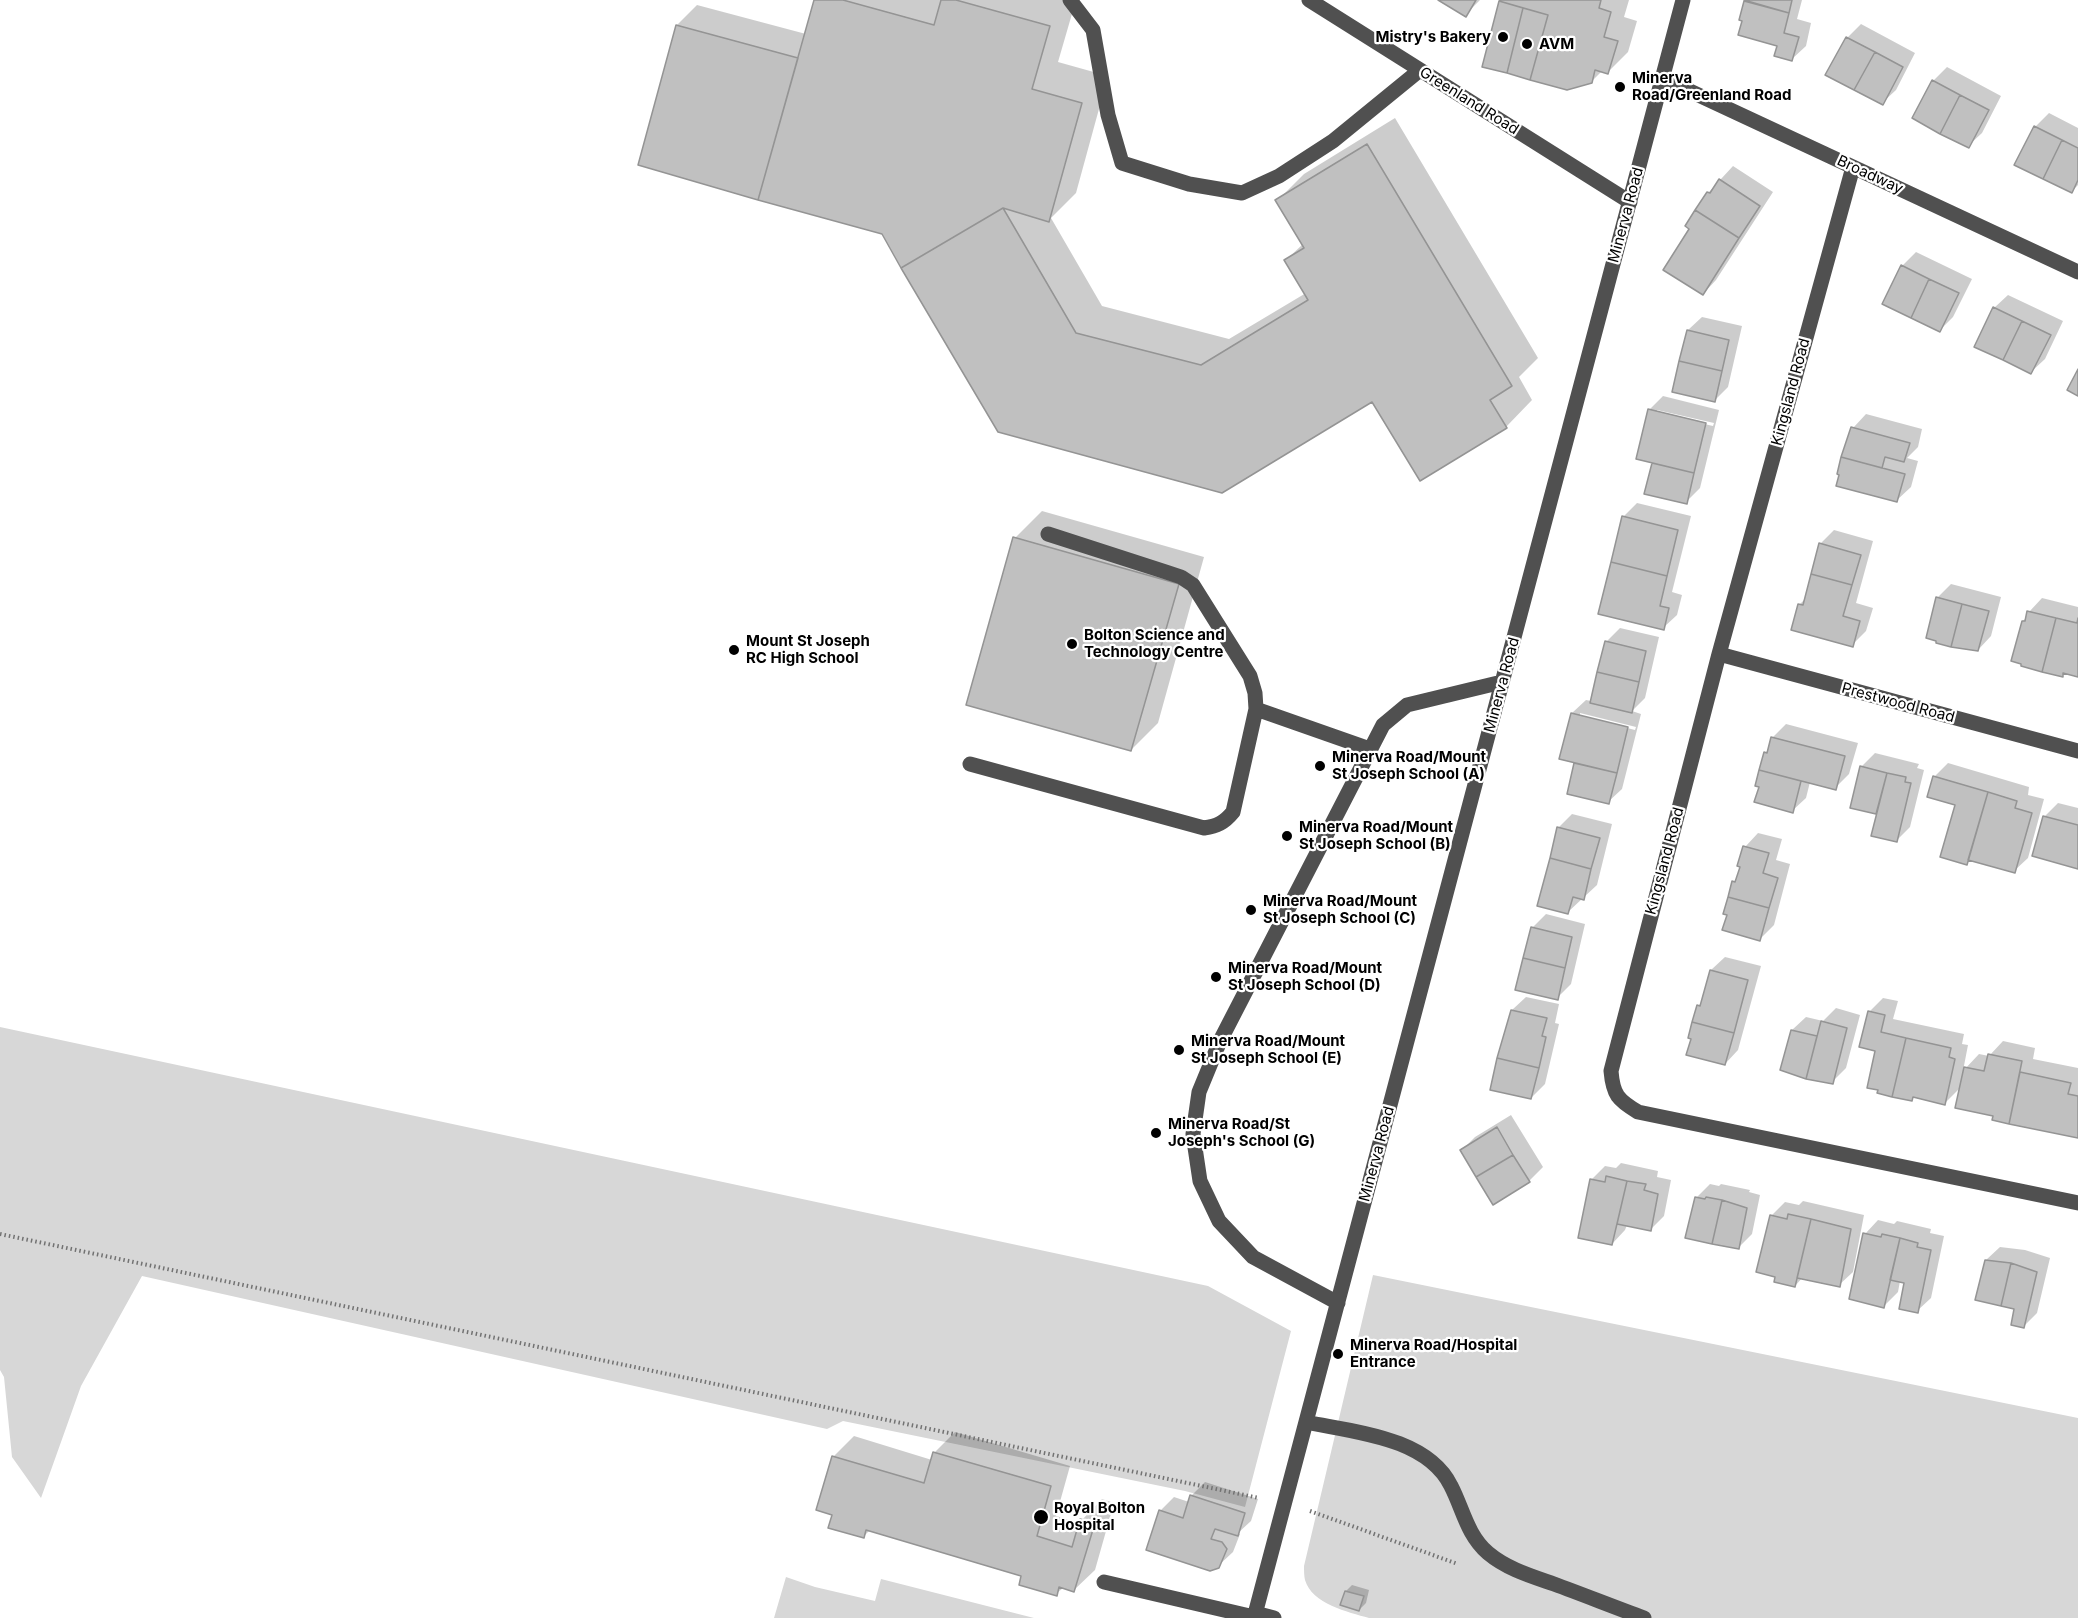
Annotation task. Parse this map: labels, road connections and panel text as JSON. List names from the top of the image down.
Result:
{
  "streets": {
    "street": [
      "Greenland Road",
      "Broadway",
      "Minerva Road",
      "Kingsland Road",
      "Prestwood Road"
    ]
  },
  "crossings": [
    ["Greenland Road", "Minerva Road"],
    ["Broadway", "Minerva Road"],
    ["Broadway", "Kingsland Road"],
    ["Kingsland Road", "Prestwood Road"]
  ],
  "places": [
    "Mistry's Bakery",
    "AVM",
    "Minerva Road/Greenland Road",
    "Bolton Science and Technology Centre",
    "Mount St Joseph RC High School",
    "Minerva Road/Mount St Joseph School (A)",
    "Minerva Road/Mount St Joseph School (B)",
    "Minerva Road/Mount St Joseph School (C)",
    "Minerva Road/Mount St Joseph School (D)",
    "Minerva Road/Mount St Joseph School (E)",
    "Minerva Road/St Joseph's School (G)",
    "Minerva Road/Hospital Entrance",
    "Royal Bolton Hospital"
  ]
}
